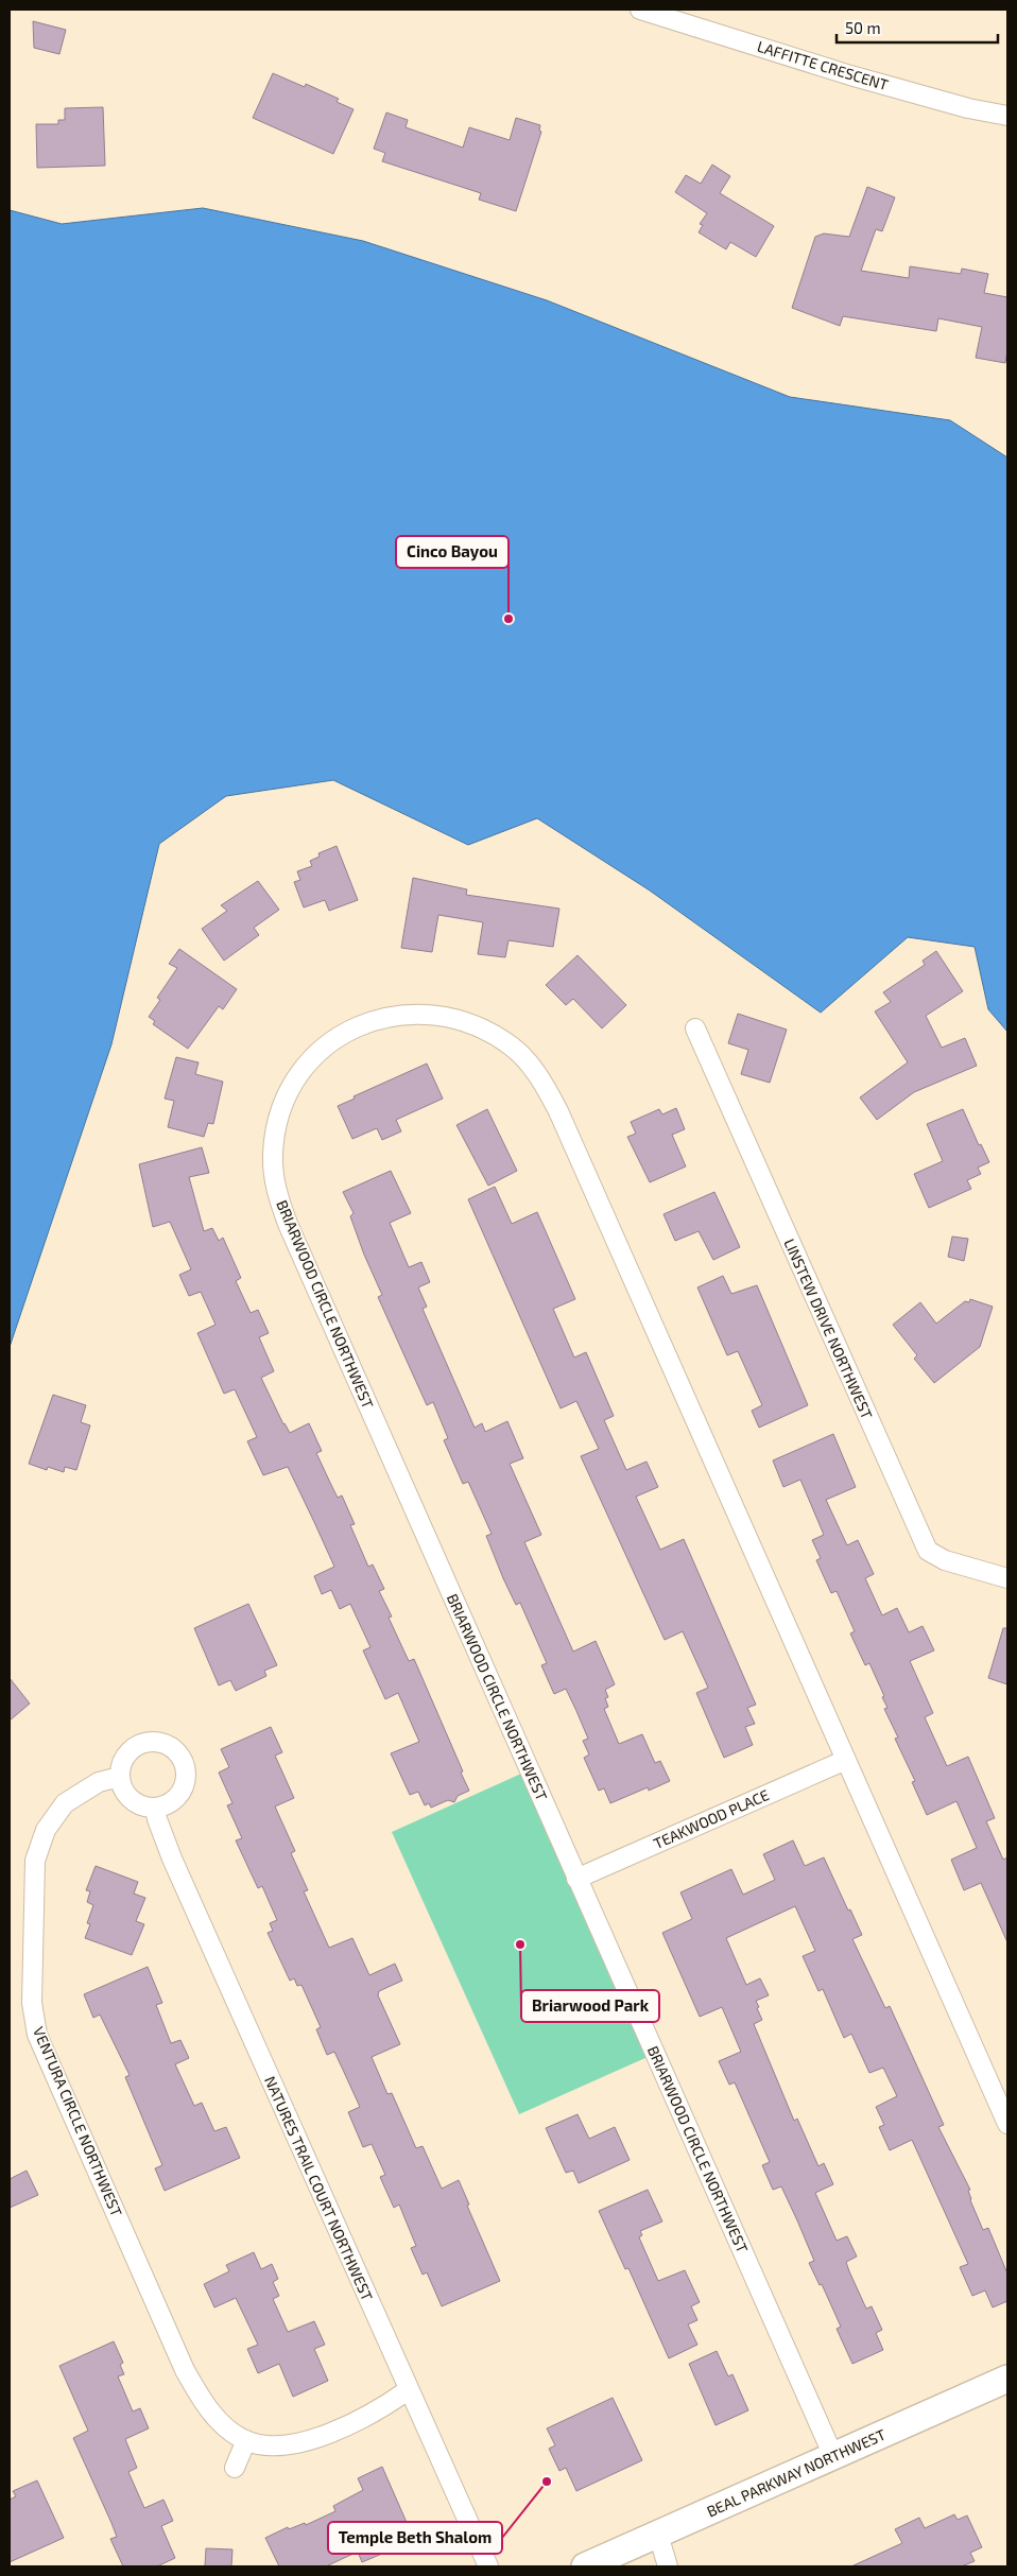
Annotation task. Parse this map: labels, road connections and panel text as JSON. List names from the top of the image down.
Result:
{
  "streets": {
    "main road": ["BEAL PARKWAY NORTHWEST"],
    "street": [
      "LAFFITTE CRESCENT",
      "BRIARWOOD CIRCLE NORTHWEST",
      "LINSTEW DRIVE NORTHWEST",
      "TEAKWOOD PLACE",
      "VENTURA CIRCLE NORTHWEST",
      "NATURES TRAIL COURT NORTHWEST"
    ]
  },
  "crossings": [
    ["BRIARWOOD CIRCLE NORTHWEST", "TEAKWOOD PLACE"],
    ["BRIARWOOD CIRCLE NORTHWEST", "BEAL PARKWAY NORTHWEST"],
    ["VENTURA CIRCLE NORTHWEST", "NATURES TRAIL COURT NORTHWEST"]
  ],
  "places": ["Cinco Bayou", "Briarwood Park", "Temple Beth Shalom"],
  "scale_bar": "50 m"
}
